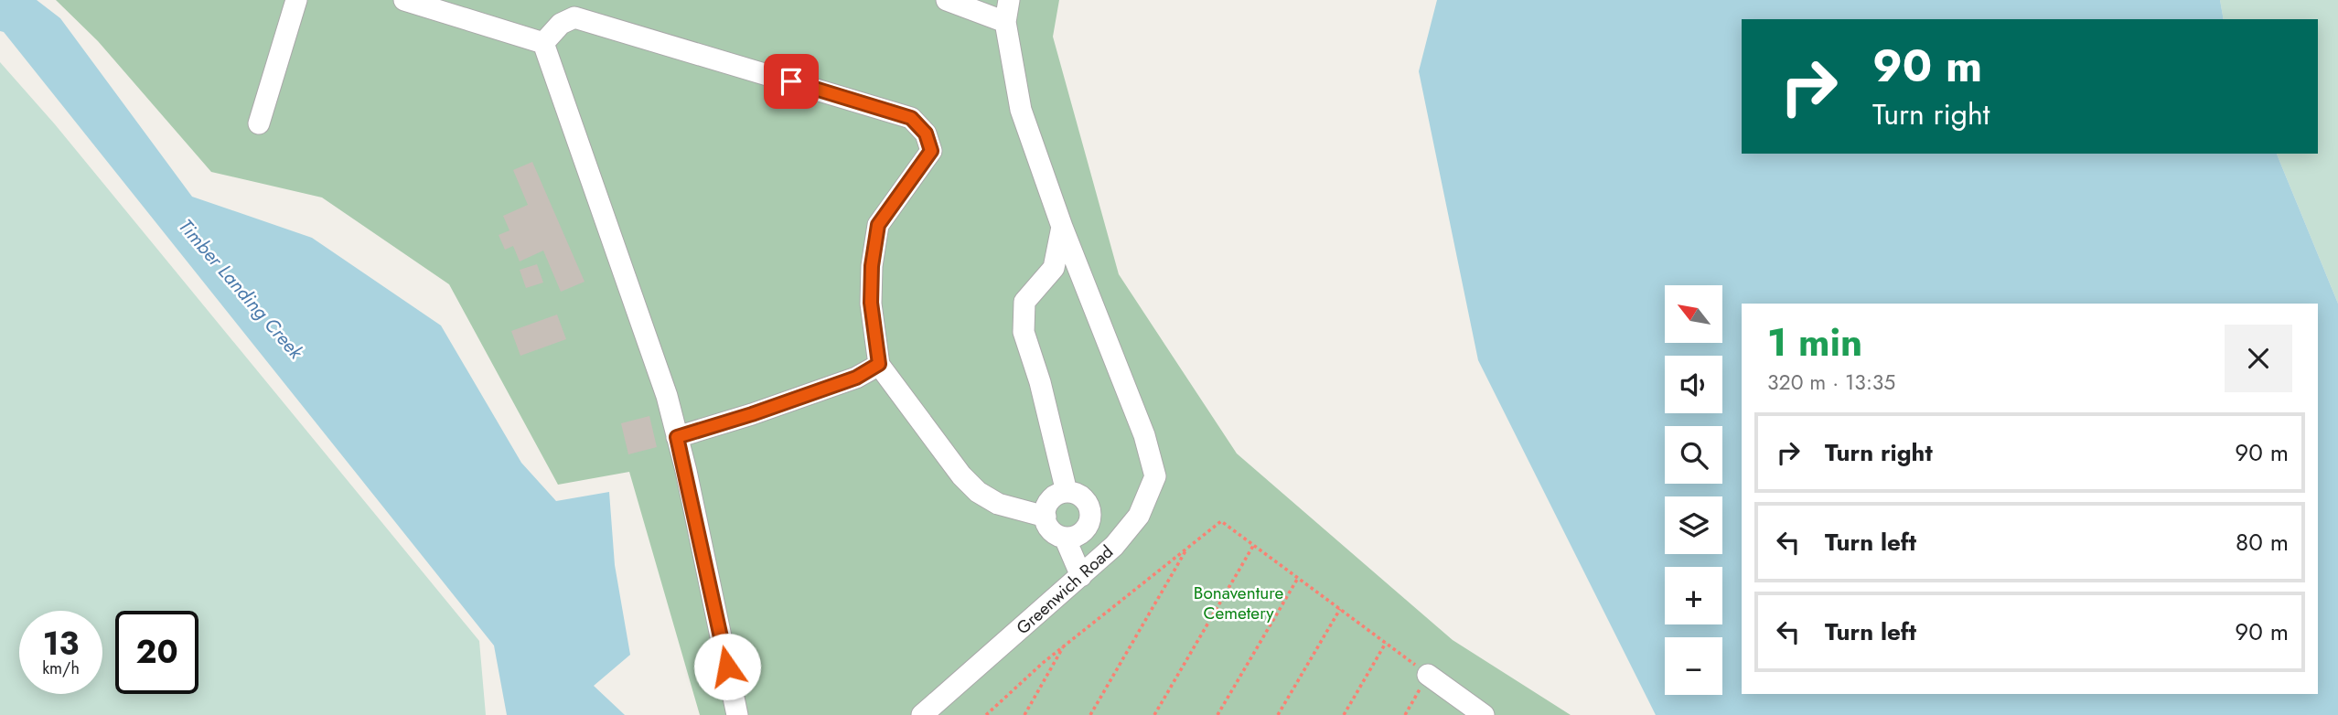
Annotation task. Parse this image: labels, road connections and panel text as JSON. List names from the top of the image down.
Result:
{
  "streets": {
    "street": ["Greenwich Road"]
  },
  "water": ["Timber Landing Creek"],
  "parks": ["Bonaventure Cemetery"],
  "north": "top left",
  "page": {
    "turn": ["90 m", "Turn right"],
    "map_buttons": ["+", "−"],
    "heading": ["1 min", "320 m · 13:35"],
    "list": [
      {
        "name": "Turn right",
        "value": "90 m"
      },
      {
        "name": "Turn left",
        "value": "80 m"
      },
      {
        "name": "Turn left",
        "value": "90 m"
      }
    ],
    "speed": "13 km/h",
    "limit": "20"
  }
}
